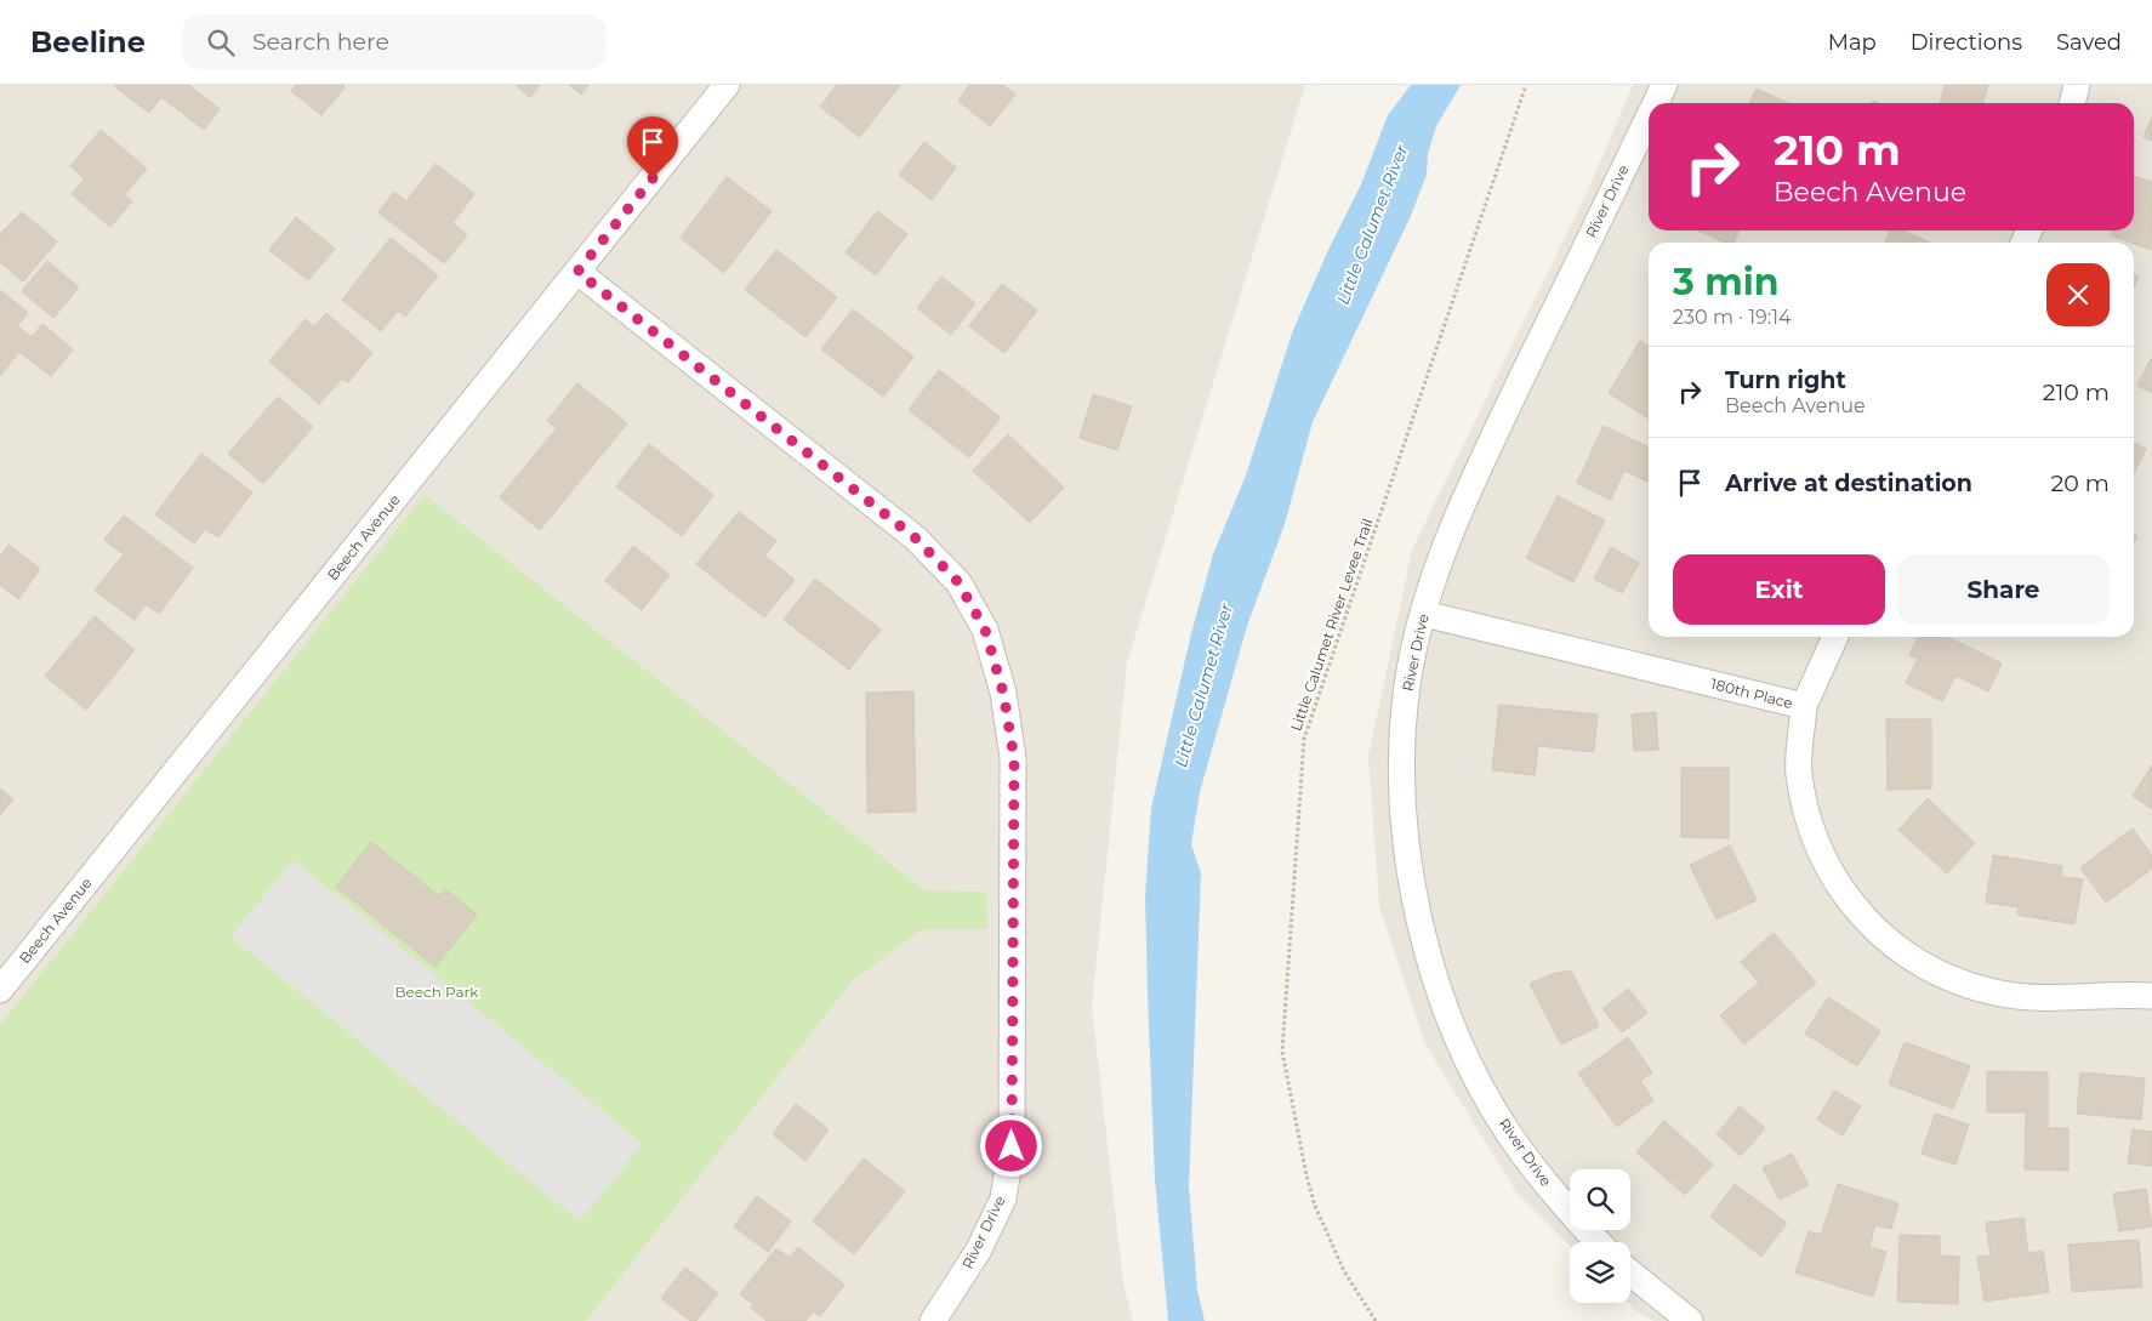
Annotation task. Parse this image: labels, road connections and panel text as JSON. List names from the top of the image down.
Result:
{
  "streets": {
    "street": ["River Drive", "Beech Avenue", "180th Place"],
    "path": ["Little Calumet River Levee Trail"]
  },
  "crossings": [
    ["River Drive", "Beech Avenue"],
    ["River Drive", "180th Place"]
  ],
  "water": ["Little Calumet River"],
  "parks": ["Beech Park"],
  "page": {
    "header": "Beeline",
    "search": "Search here",
    "nav": ["Map", "Directions", "Saved"],
    "turn": ["210 m", "Beech Avenue"],
    "heading": ["3 min", "230 m · 19:14"],
    "list": [
      {
        "name": "Turn right",
        "note": "Beech Avenue",
        "value": "210 m"
      },
      {
        "name": "Arrive at destination",
        "value": "20 m"
      }
    ],
    "buttons": ["Exit", "Share"]
  }
}
